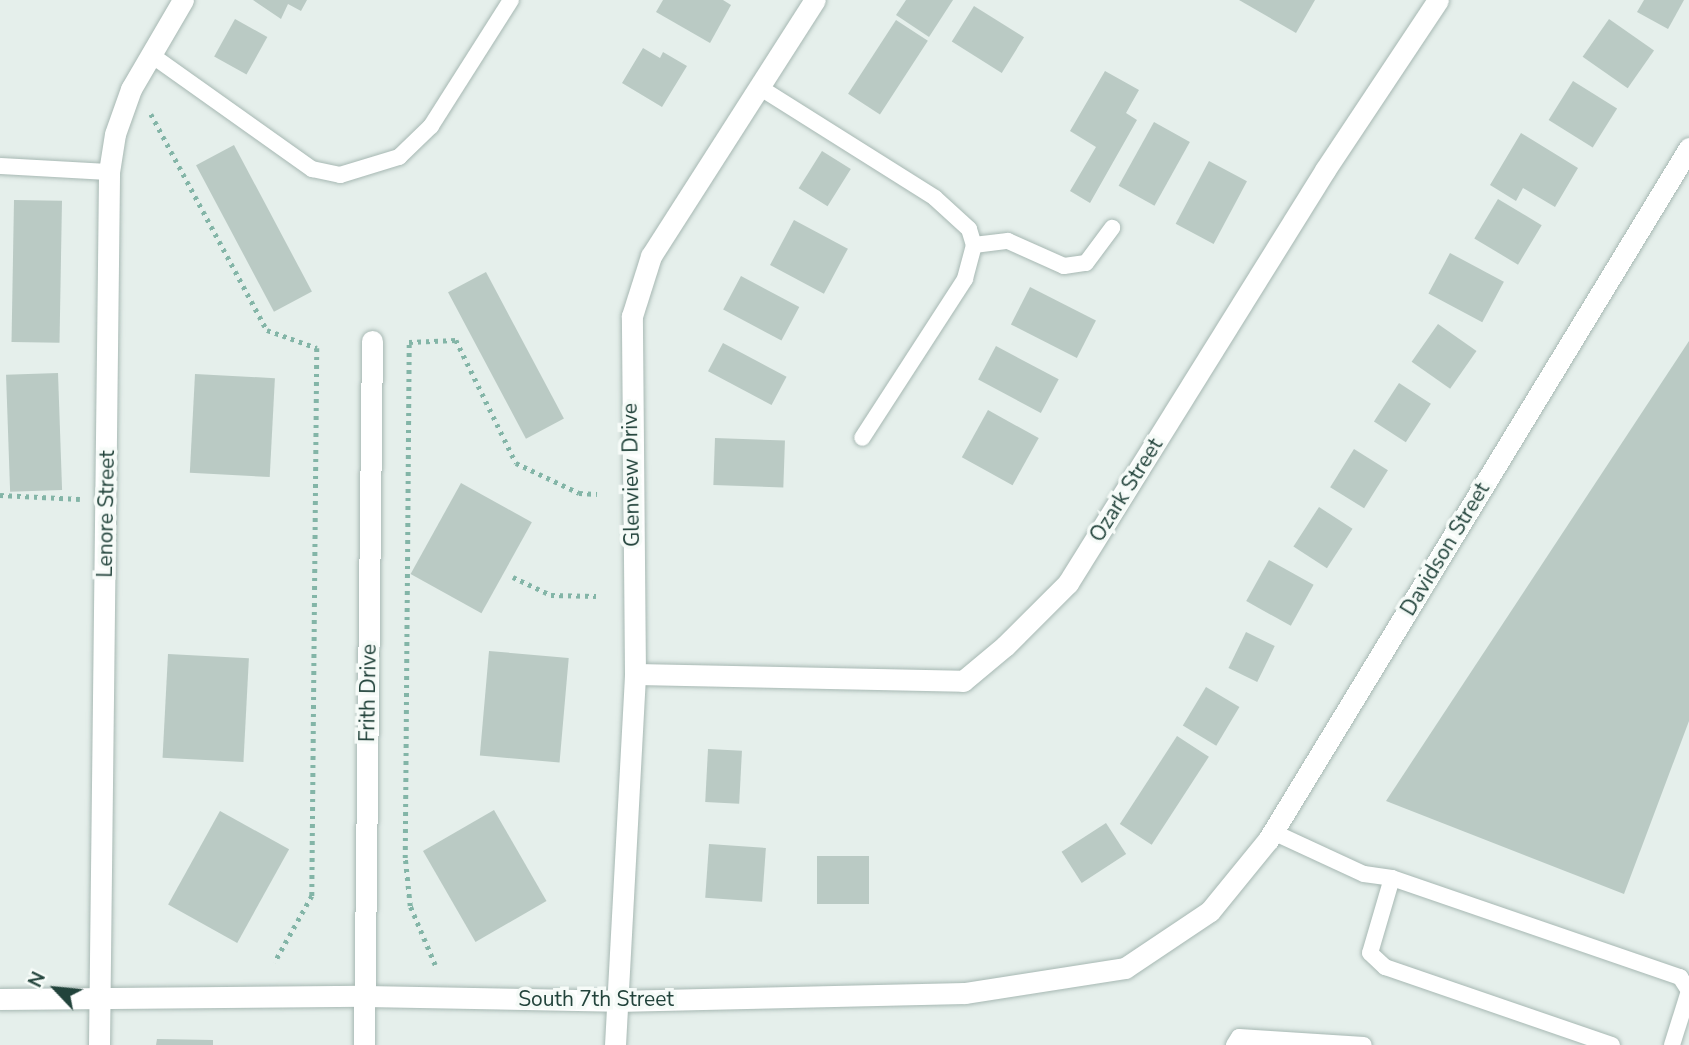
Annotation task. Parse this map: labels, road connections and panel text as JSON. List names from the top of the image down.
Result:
{
  "streets": {
    "street": [
      "Glenview Drive",
      "Ozark Street",
      "Lenore Street",
      "Davidson Street",
      "Frith Drive",
      "South 7th Street"
    ]
  },
  "crossings": [
    ["Glenview Drive", "Ozark Street"],
    ["Glenview Drive", "South 7th Street"],
    ["Lenore Street", "South 7th Street"],
    ["Davidson Street", "South 7th Street"],
    ["Frith Drive", "South 7th Street"]
  ],
  "north": "top left"
}
